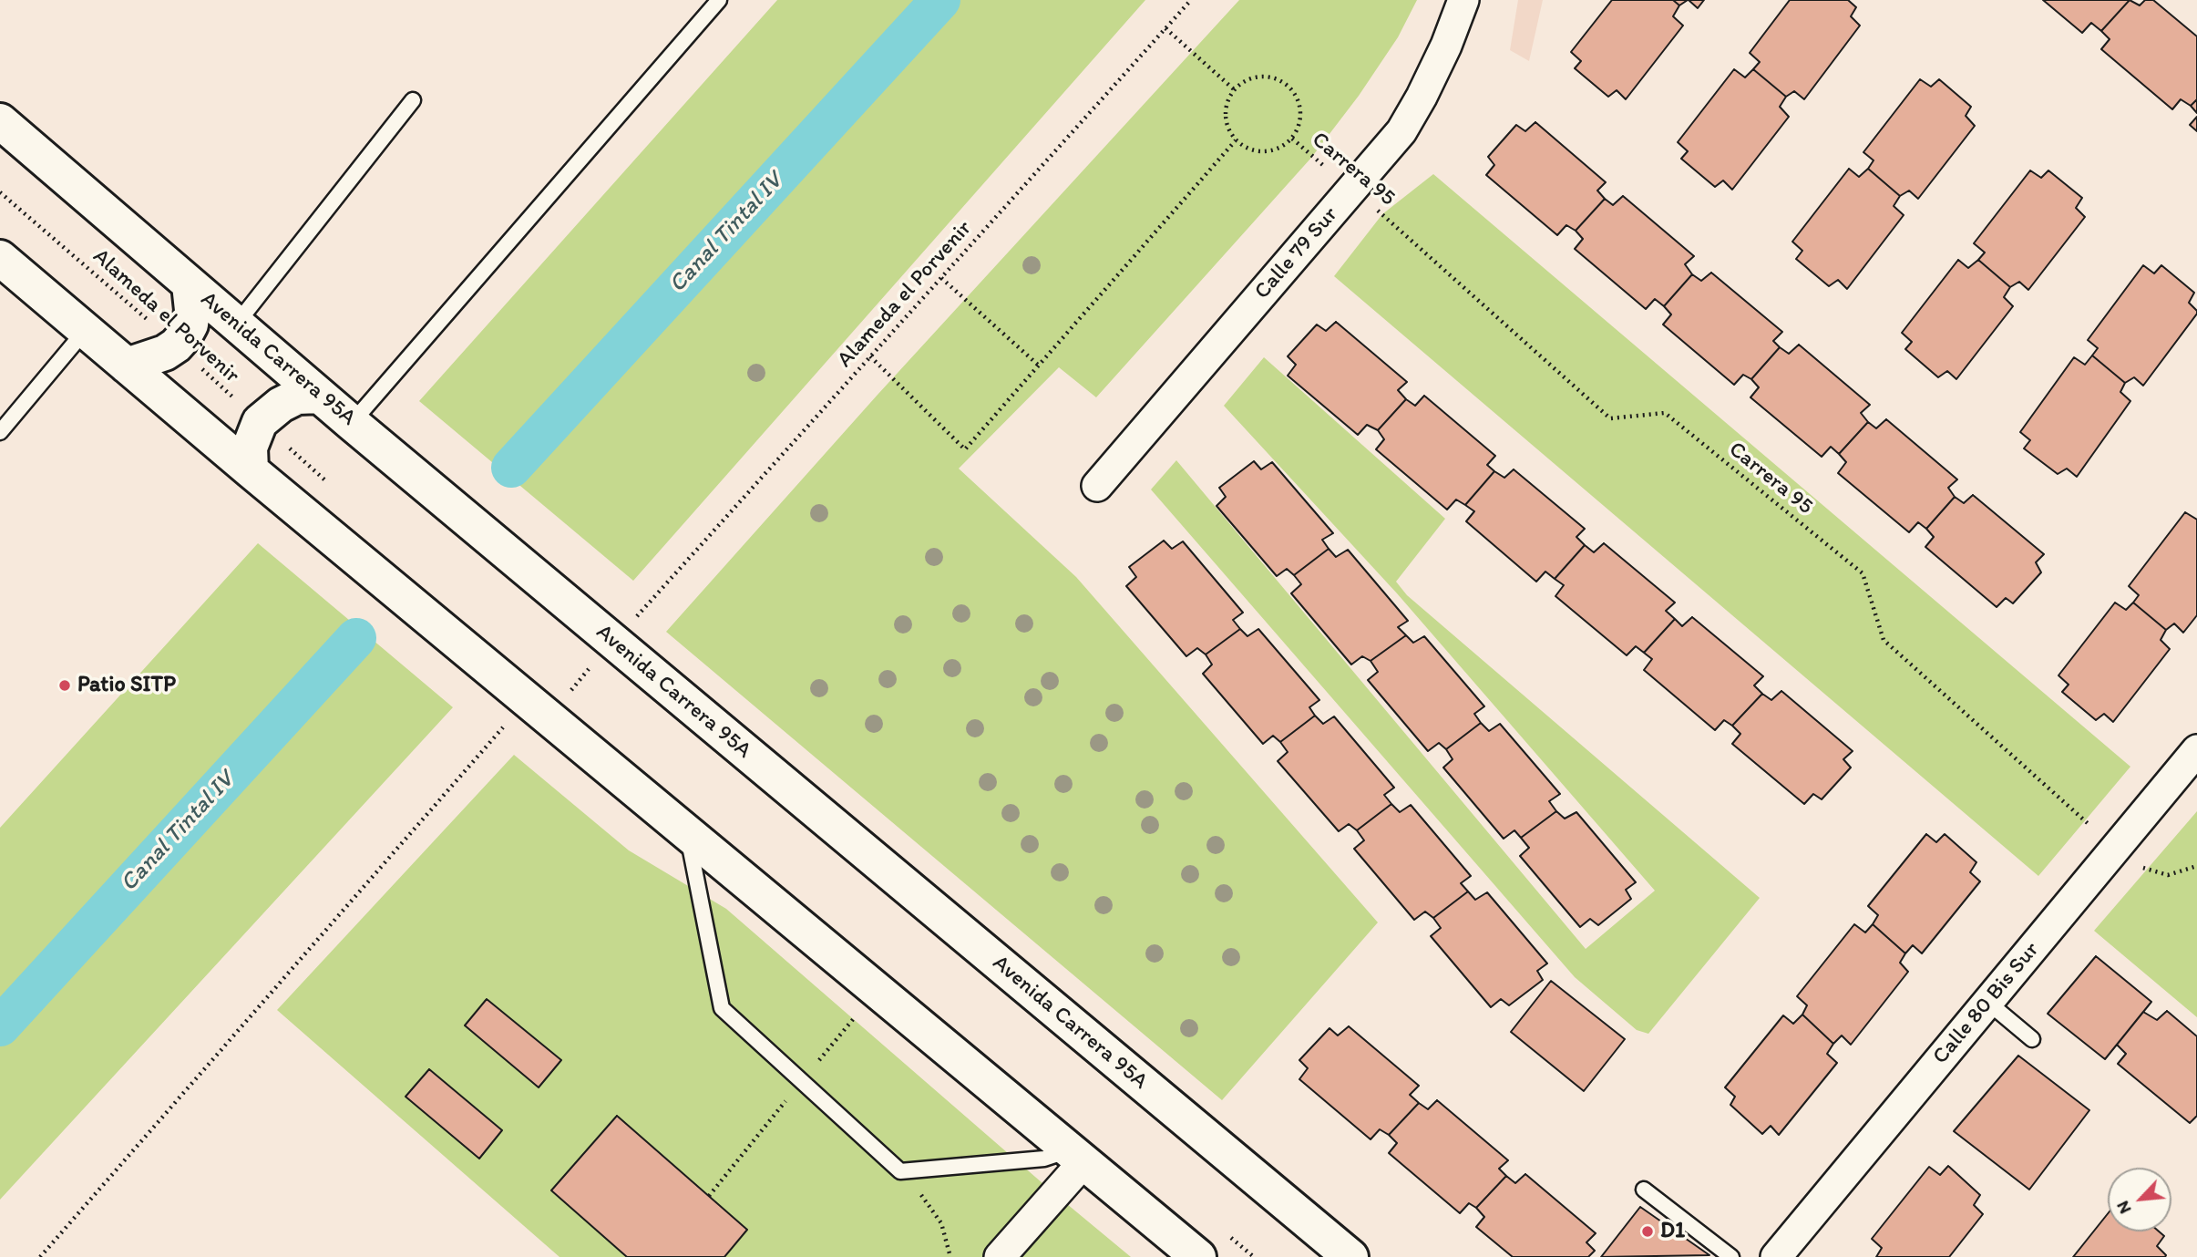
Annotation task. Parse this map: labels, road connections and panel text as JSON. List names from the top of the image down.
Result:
{
  "streets": {
    "main road": ["Avenida Carrera 95A"],
    "street": ["Calle 79 Sur", "Calle 80 Bis Sur"],
    "path": ["Carrera 95", "Alameda el Porvenir"]
  },
  "crossings": [
    ["Carrera 95", "Calle 79 Sur"],
    ["Carrera 95", "Calle 80 Bis Sur"]
  ],
  "water": ["Canal Tintal IV"],
  "places": ["Patio SITP", "D1"],
  "north": "bottom left"
}
